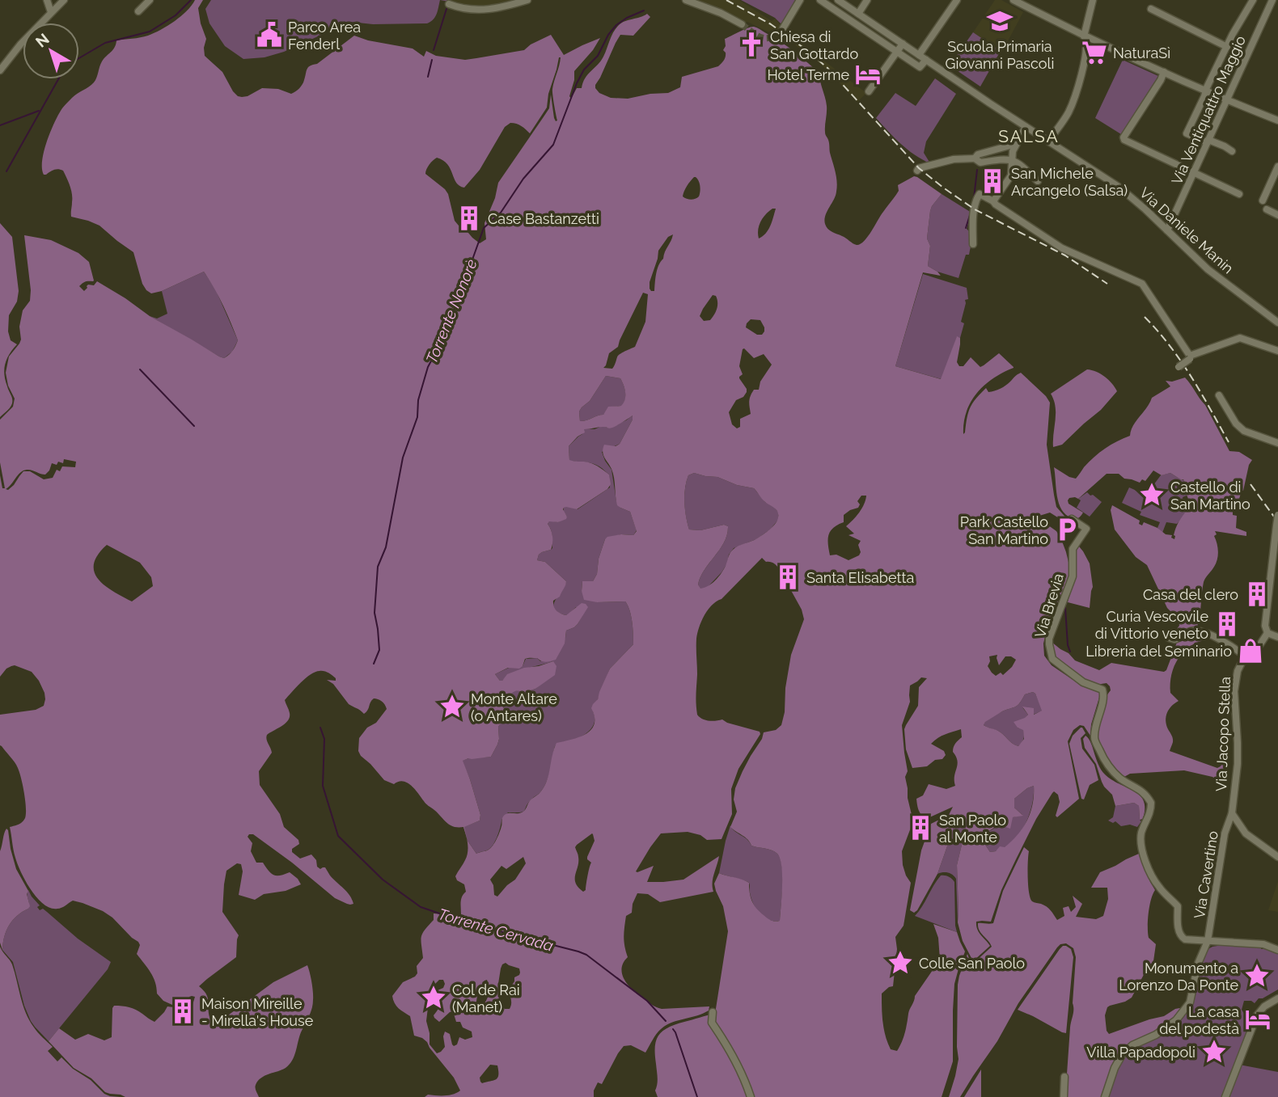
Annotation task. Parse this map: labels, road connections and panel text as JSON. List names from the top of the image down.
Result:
{
  "streets": {
    "street": [
      "Via Ventiquattro Maggio",
      "Via Daniele Manin",
      "Via Brevia",
      "Via Jacopo Stella",
      "Via Cavertino"
    ]
  },
  "crossings": [
    ["Via Ventiquattro Maggio", "Via Daniele Manin"],
    ["Via Brevia", "Via Cavertino"],
    ["Via Jacopo Stella", "Via Cavertino"]
  ],
  "districts": ["SALSA"],
  "water": ["Torrente Nonorè", "Torrente Cervada"],
  "places": {
    "school or university": ["Scuola Primaria Giovanni Pascoli"],
    "public building": ["Parco Area Fenderl"],
    "church": ["Chiesa di San Gottardo"],
    "supermarket": ["NaturaSì"],
    "hotel": ["Hotel Terme", "La casa del podestà"],
    "building": [
      "San Michele Arcangelo (Salsa)",
      "Case Bastanzetti",
      "Santa Elisabetta",
      "Casa del clero",
      "Curia Vescovile di Vittorio veneto",
      "San Paolo al Monte",
      "Maison Mireille - Mirella's House"
    ],
    "place": [
      "Castello di San Martino",
      "Monte Altare (o Antares)",
      "Colle San Paolo",
      "Monumento a Lorenzo Da Ponte",
      "Col de Rai (Manet)",
      "Villa Papadopoli"
    ],
    "parking": ["Park Castello San Martino"],
    "shop": ["Libreria del Seminario"]
  },
  "north": "top left"
}
